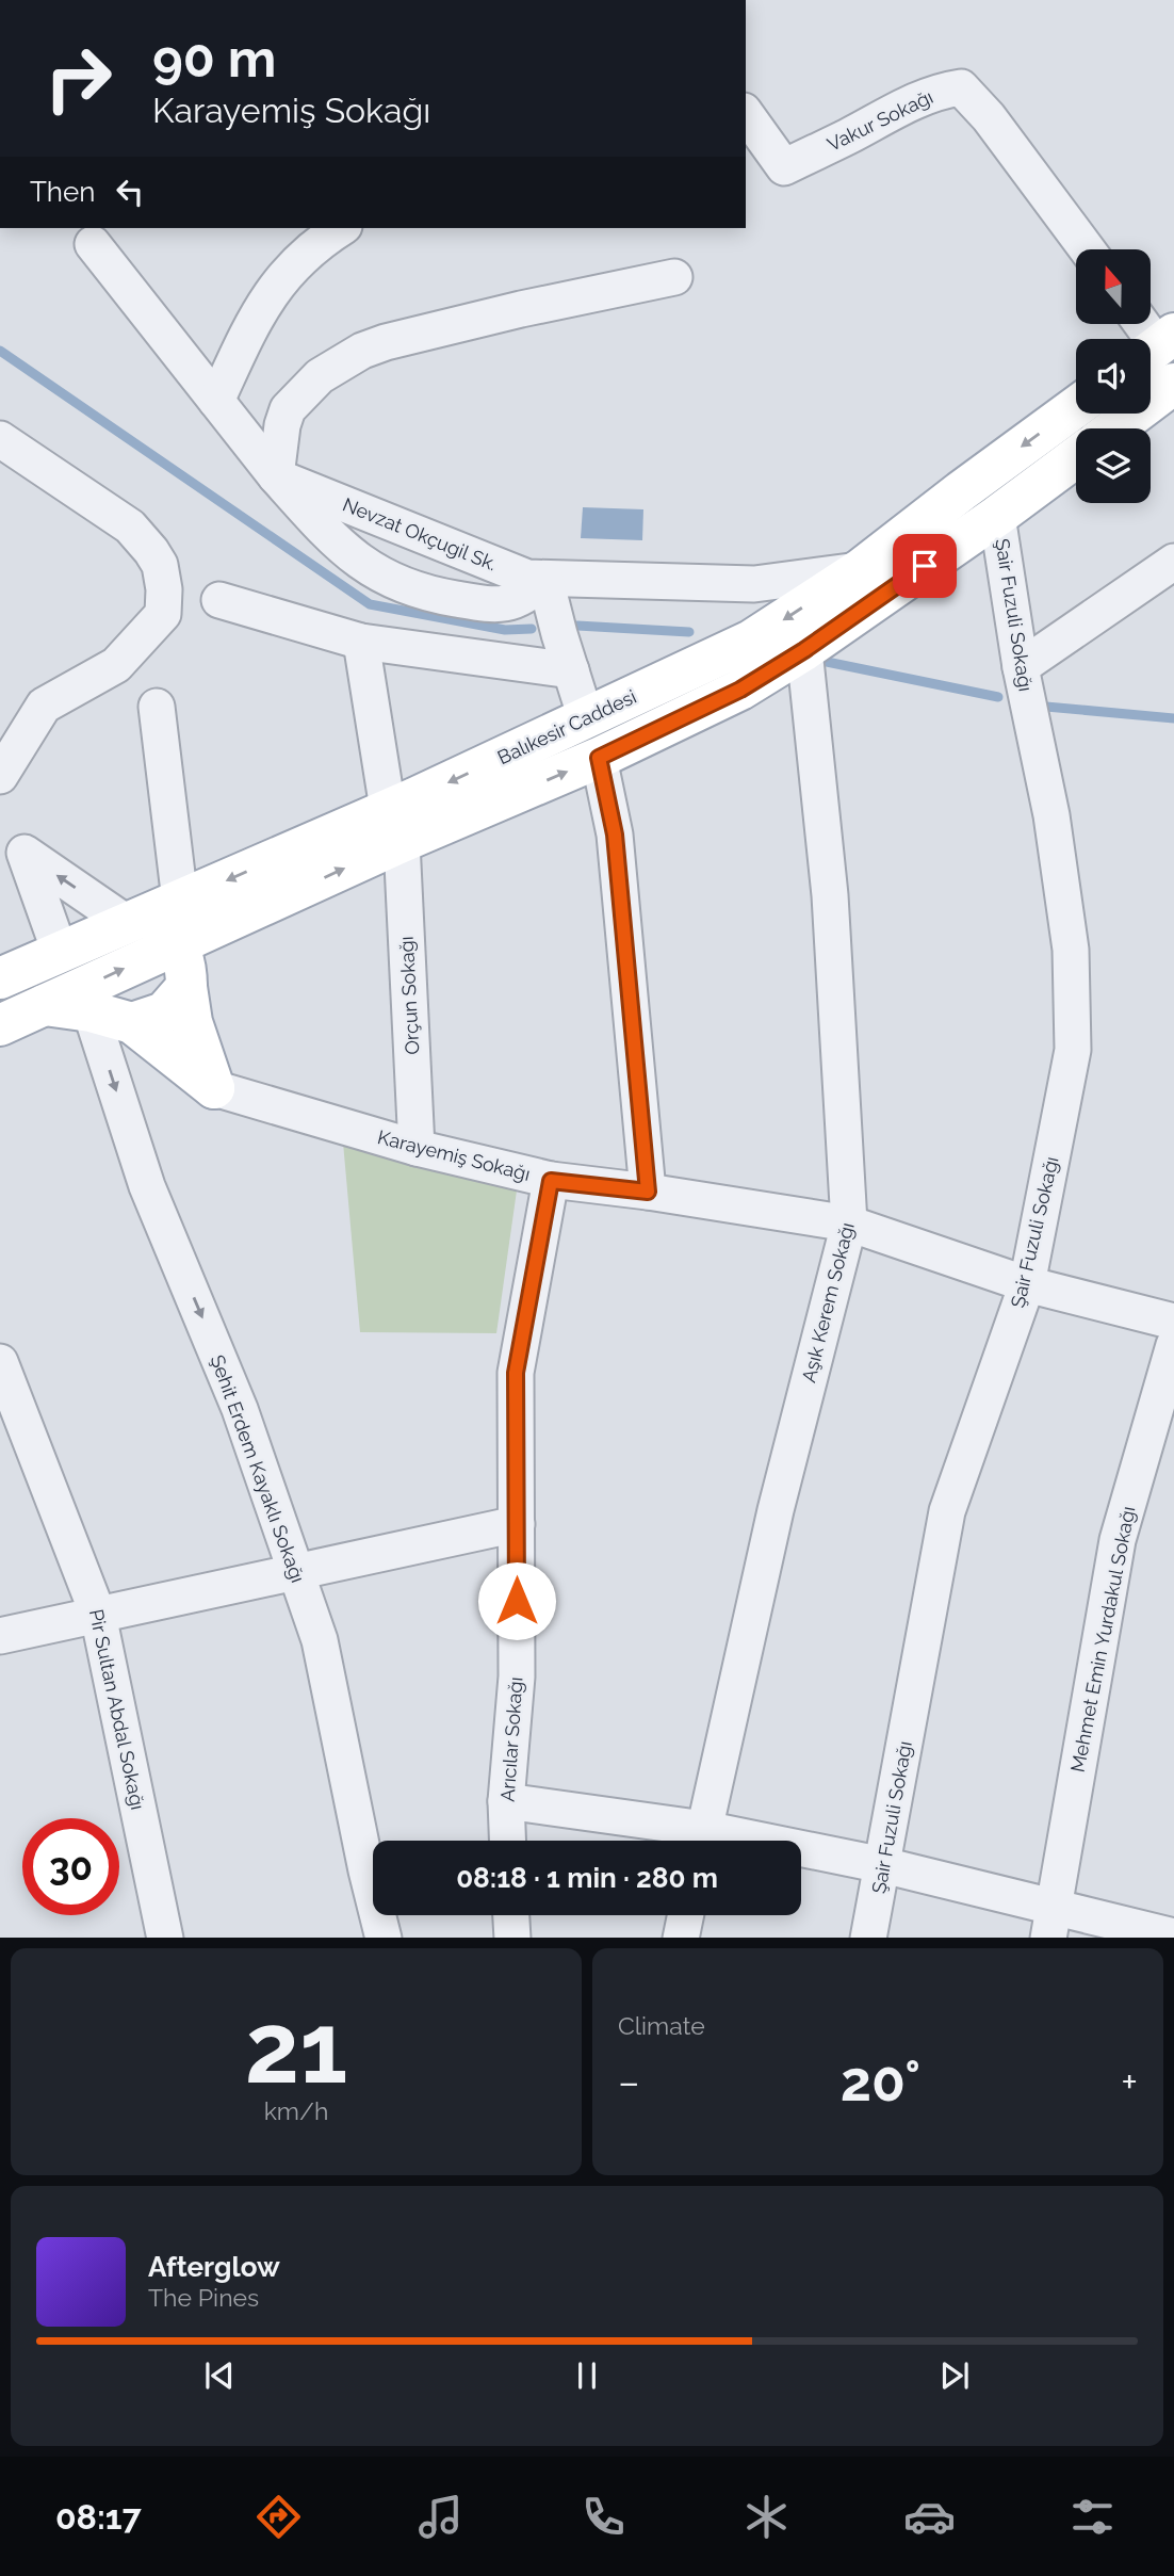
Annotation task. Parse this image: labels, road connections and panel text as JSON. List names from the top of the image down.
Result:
{
  "streets": {
    "main road": ["Balıkesir Caddesi"],
    "street": [
      "Vakur Sokağı",
      "Nevzat Okçugil Sk.",
      "Şair Fuzuli Sokağı",
      "Orçun Sokağı",
      "Karayemiş Sokağı",
      "Aşık Kerem Sokağı",
      "Şehit Erdem Kayaklı Sokağı",
      "Mehmet Emin Yurdakul Sokağı",
      "Pir Sultan Abdal Sokağı",
      "Arıcılar Sokağı"
    ]
  },
  "crossings": [
    ["Nevzat Okçugil Sk.", "Balıkesir Caddesi"],
    ["Şair Fuzuli Sokağı", "Balıkesir Caddesi"],
    ["Şair Fuzuli Sokağı", "Karayemiş Sokağı"],
    ["Balıkesir Caddesi", "Orçun Sokağı"],
    ["Balıkesir Caddesi", "Aşık Kerem Sokağı"],
    ["Orçun Sokağı", "Karayemiş Sokağı"],
    ["Karayemiş Sokağı", "Aşık Kerem Sokağı"],
    ["Karayemiş Sokağı", "Arıcılar Sokağı"]
  ],
  "one_way": ["Şehit Erdem Kayaklı Sokağı"],
  "north": "top",
  "page": {
    "turn": ["90 m", "Karayemiş Sokağı"],
    "then": "Then",
    "limit": "30",
    "trip": "08:18 · 1 min · 280 m",
    "tile": [
      ["21", "km/h"],
      "Climate"
    ],
    "heat": ["−", "20°", "+"],
    "song": ["Afterglow", "The Pines"],
    "tabs": "08:17"
  }
}
